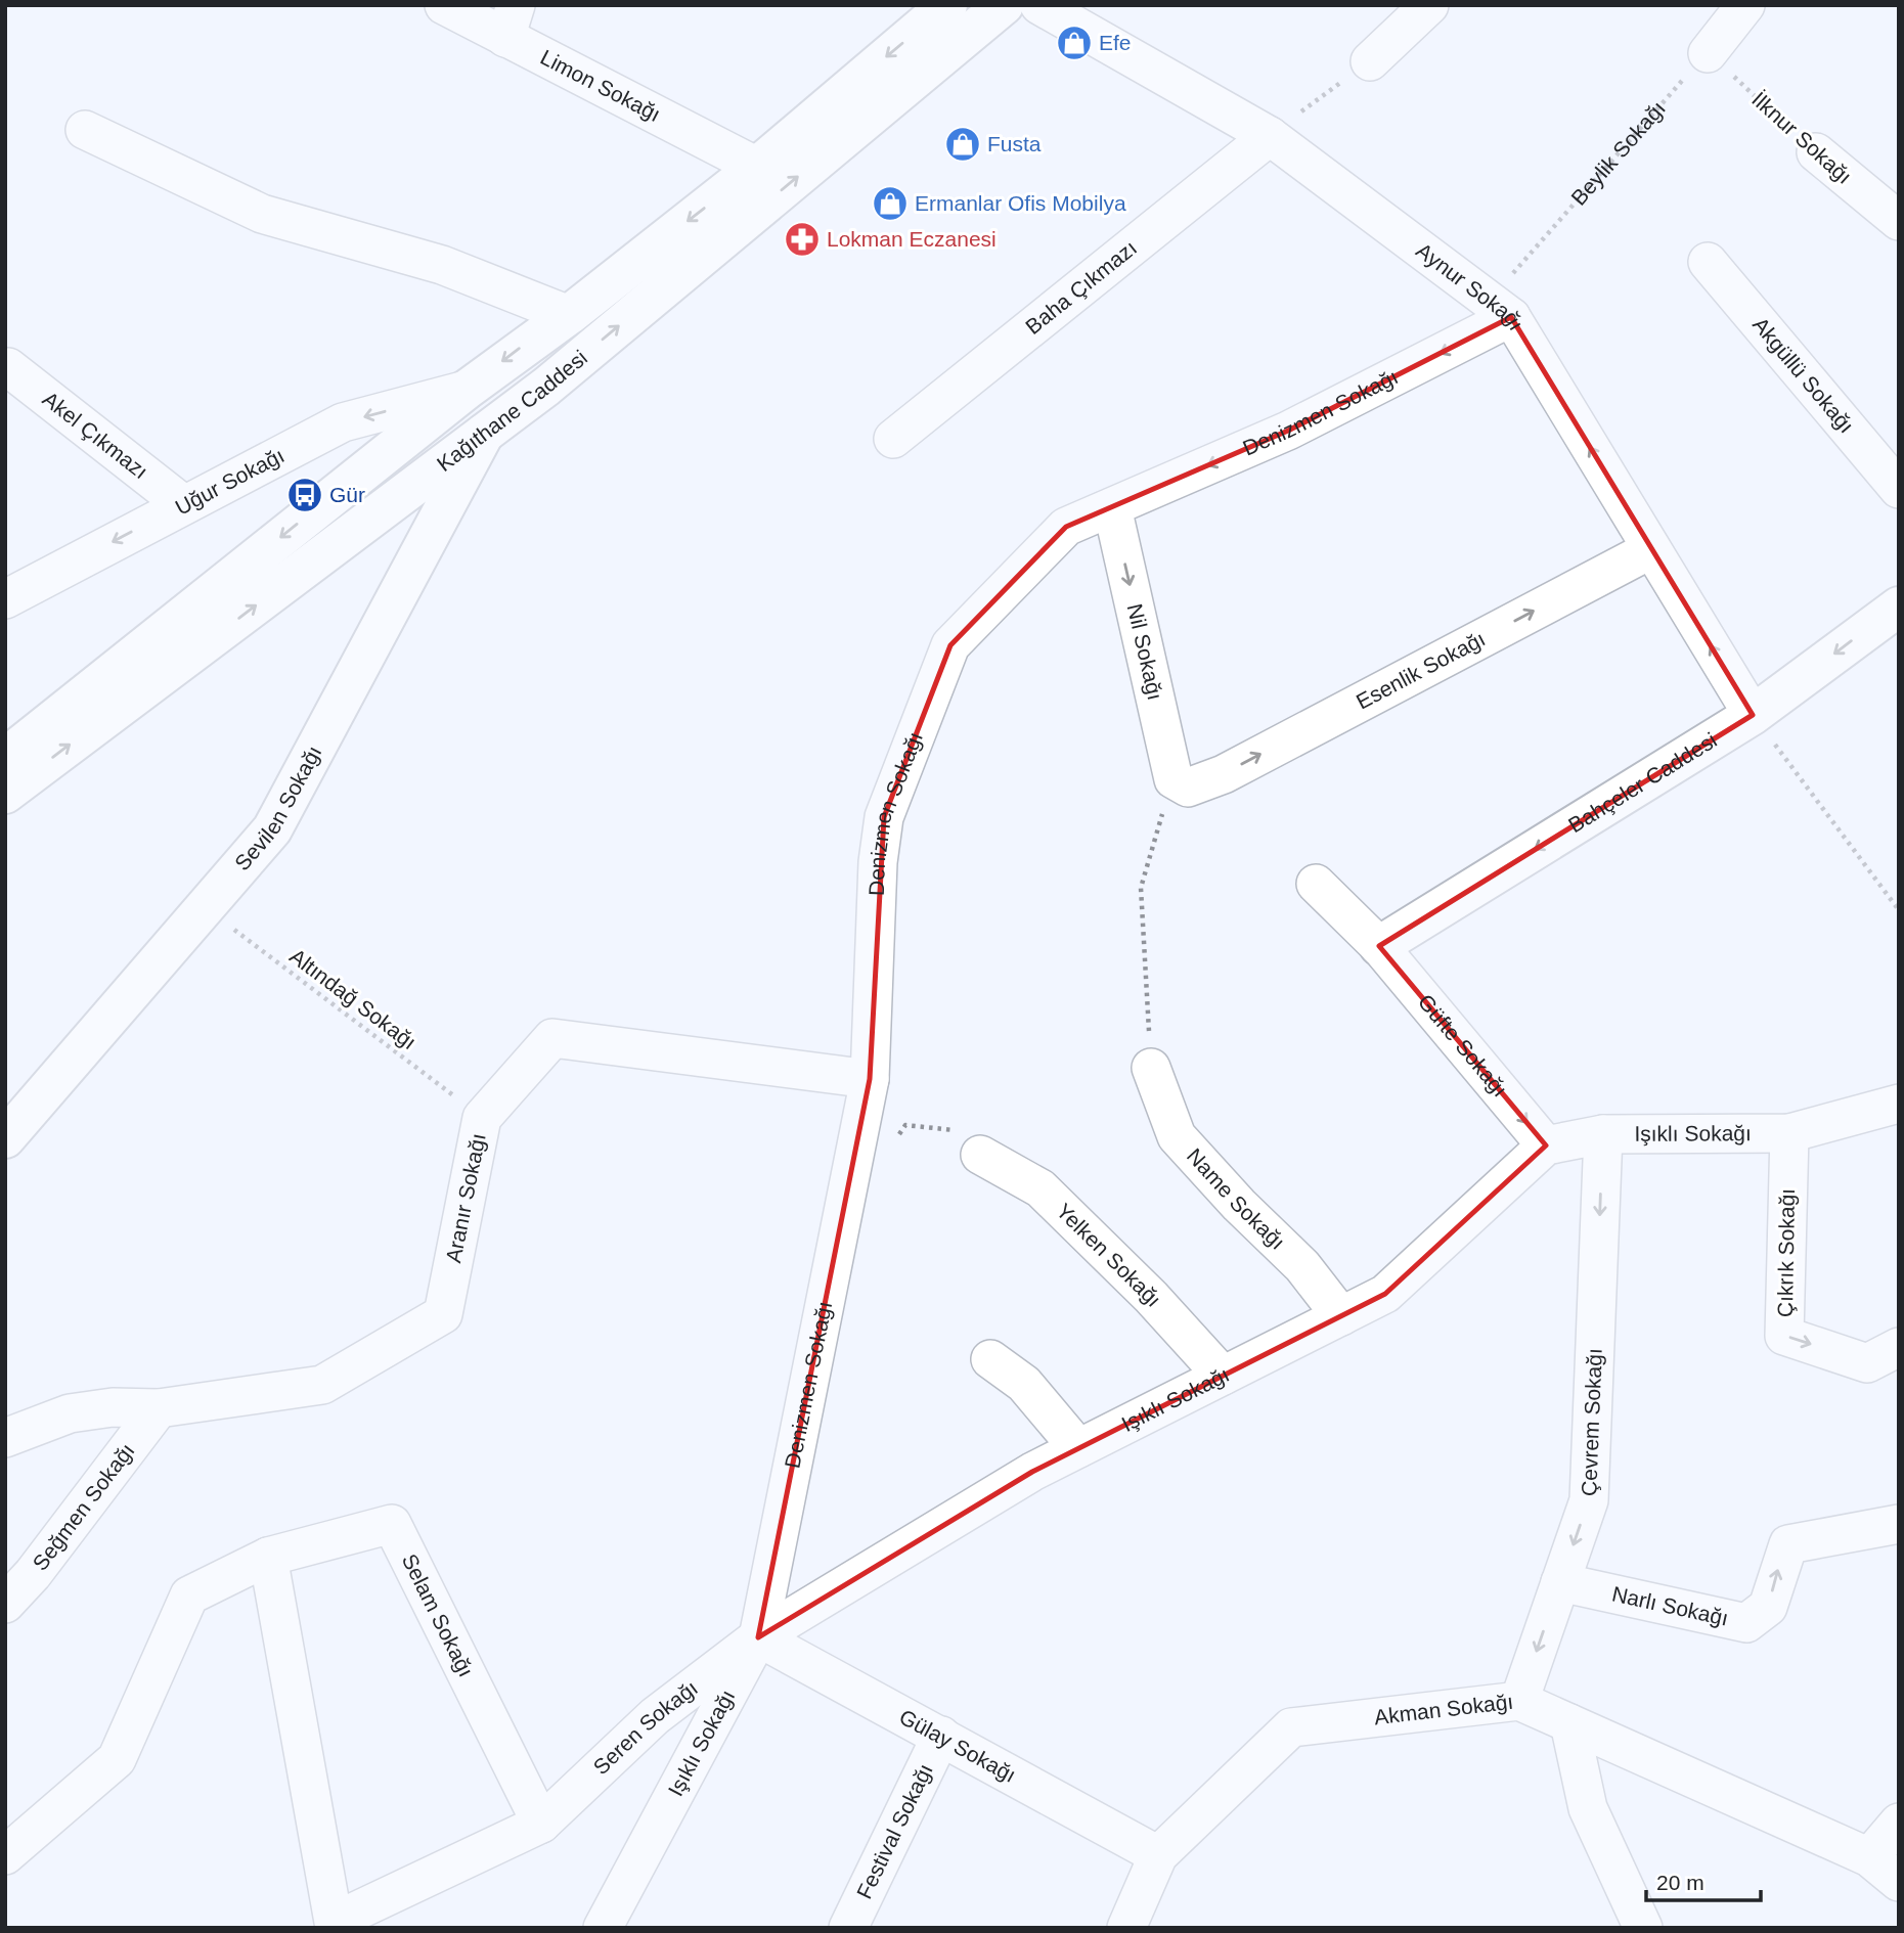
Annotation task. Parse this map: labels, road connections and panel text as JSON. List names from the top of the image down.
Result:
{
  "streets": {
    "main road": ["Kağıthane Caddesi", "Bahçeler Caddesi", "Sevilen Sokağı"],
    "street": [
      "Limon Sokağı",
      "İlknur Sokağı",
      "Baha Çıkmazı",
      "Aynur Sokağı",
      "Akgüllü Sokağı",
      "Denizmen Sokağı",
      "Akel Çıkmazı",
      "Uğur Sokağı",
      "Nil Sokağı",
      "Esenlik Sokağı",
      "Güfte Sokağı",
      "Işıklı Sokağı",
      "Name Sokağı",
      "Aranır Sokağı",
      "Çıkrık Sokağı",
      "Yelken Sokağı",
      "Çevrem Sokağı",
      "Seğmen Sokağı",
      "Narlı Sokağı",
      "Selam Sokağı",
      "Akman Sokağı",
      "Seren Sokağı",
      "Gülay Sokağı",
      "Festival Sokağı"
    ],
    "path": ["Beylik Sokağı", "Altındağ Sokağı"]
  },
  "crossings": [
    ["Limon Sokağı", "Kağıthane Caddesi"],
    ["İlknur Sokağı", "Beylik Sokağı"],
    ["Beylik Sokağı", "Aynur Sokağı"],
    ["Beylik Sokağı", "Denizmen Sokağı"],
    ["Baha Çıkmazı", "Aynur Sokağı"],
    ["Aynur Sokağı", "Denizmen Sokağı"],
    ["Aynur Sokağı", "Esenlik Sokağı"],
    ["Aynur Sokağı", "Bahçeler Caddesi"],
    ["Kağıthane Caddesi", "Uğur Sokağı"],
    ["Kağıthane Caddesi", "Sevilen Sokağı"],
    ["Denizmen Sokağı", "Nil Sokağı"],
    ["Denizmen Sokağı", "Işıklı Sokağı"],
    ["Denizmen Sokağı", "Aranır Sokağı"],
    ["Denizmen Sokağı", "Seren Sokağı"],
    ["Denizmen Sokağı", "Gülay Sokağı"],
    ["Akel Çıkmazı", "Uğur Sokağı"],
    ["Nil Sokağı", "Esenlik Sokağı"],
    ["Bahçeler Caddesi", "Güfte Sokağı"],
    ["Sevilen Sokağı", "Altındağ Sokağı"],
    ["Altındağ Sokağı", "Aranır Sokağı"],
    ["Güfte Sokağı", "Işıklı Sokağı"],
    ["Işıklı Sokağı", "Name Sokağı"],
    ["Işıklı Sokağı", "Çıkrık Sokağı"],
    ["Işıklı Sokağı", "Yelken Sokağı"],
    ["Işıklı Sokağı", "Çevrem Sokağı"],
    ["Işıklı Sokağı", "Seren Sokağı"],
    ["Işıklı Sokağı", "Gülay Sokağı"],
    ["Aranır Sokağı", "Seğmen Sokağı"],
    ["Çevrem Sokağı", "Narlı Sokağı"],
    ["Çevrem Sokağı", "Akman Sokağı"],
    ["Selam Sokağı", "Seren Sokağı"],
    ["Akman Sokağı", "Gülay Sokağı"],
    ["Seren Sokağı", "Gülay Sokağı"],
    ["Gülay Sokağı", "Festival Sokağı"]
  ],
  "one_way": [
    "Aynur Sokağı",
    "Uğur Sokağı",
    "Nil Sokağı",
    "Esenlik Sokağı",
    "Bahçeler Caddesi",
    "Güfte Sokağı",
    "Çevrem Sokağı",
    "Narlı Sokağı"
  ],
  "places": {
    "shop": ["Efe", "Fusta", "Ermanlar Ofis Mobilya"],
    "pharmacy": ["Lokman Eczanesi"],
    "bus stop": ["Gür"]
  },
  "scale_bar": "20 m"
}
